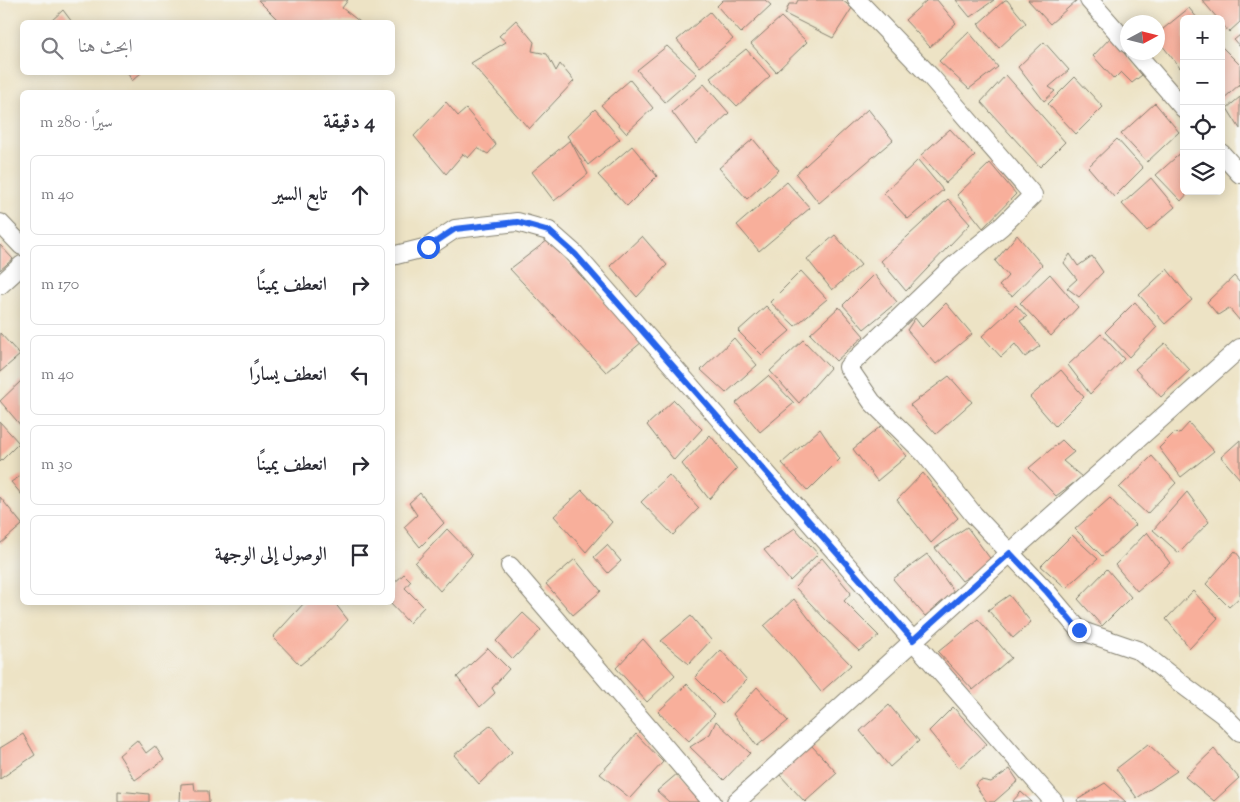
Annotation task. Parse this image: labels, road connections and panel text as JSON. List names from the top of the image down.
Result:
{
  "north": "right",
  "page": {
    "map_buttons": ["+", "−"],
    "search": "ابحث هنا",
    "heading": ["4 دقيقة", "سيرًا · 280 m"],
    "list": [
      ["تابع السير", "40 m"],
      ["انعطف يمينًا", "170 m"],
      ["انعطف يسارًا", "40 m"],
      ["انعطف يمينًا", "30 m"],
      "الوصول إلى الوجهة"
    ]
  }
}
